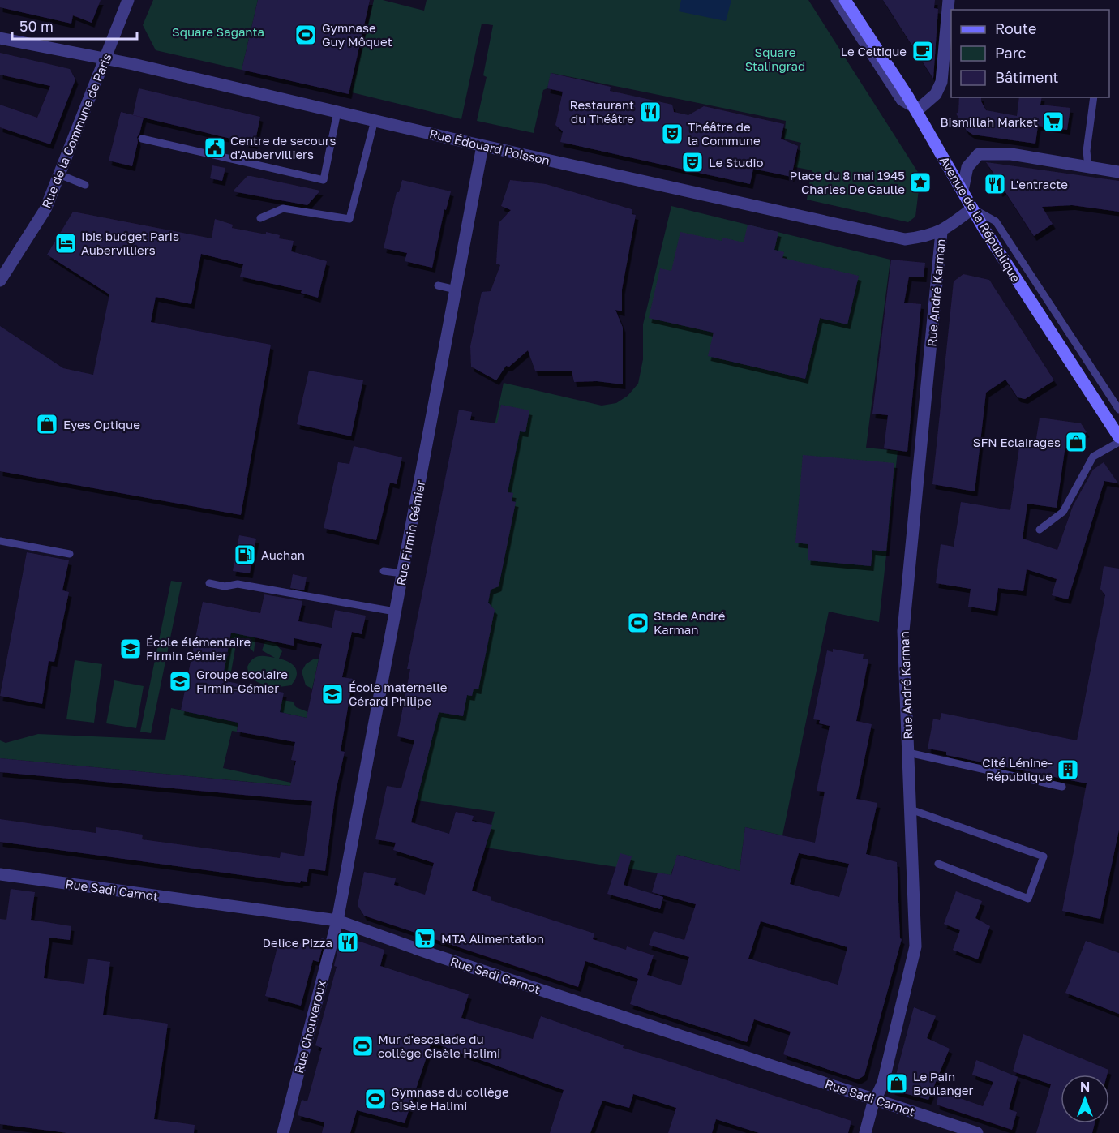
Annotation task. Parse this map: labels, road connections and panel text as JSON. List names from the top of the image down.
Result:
{
  "streets": {
    "main road": ["Avenue de la République"],
    "street": [
      "Rue de la Commune de Paris",
      "Rue Édouard Poisson",
      "Rue André Karman",
      "Rue Firmin Gémier",
      "Rue Sadi Carnot",
      "Rue Chouveroux"
    ]
  },
  "crossings": [
    ["Rue de la Commune de Paris", "Rue Édouard Poisson"],
    ["Rue Édouard Poisson", "Avenue de la République"],
    ["Rue Édouard Poisson", "Rue André Karman"],
    ["Rue Édouard Poisson", "Rue Firmin Gémier"],
    ["Rue André Karman", "Rue Sadi Carnot"],
    ["Rue Firmin Gémier", "Rue Sadi Carnot"],
    ["Rue Firmin Gémier", "Rue Chouveroux"],
    ["Rue Sadi Carnot", "Rue Chouveroux"]
  ],
  "parks": ["Square Saganta", "Square Stalingrad"],
  "places": {
    "sports": [
      "Gymnase Guy Môquet",
      "Stade André Karman",
      "Mur d'escalade du collège Gisèle Halimi",
      "Gymnase du collège Gisèle Halimi"
    ],
    "cafe": ["Le Celtique"],
    "restaurant": ["Restaurant du Théâtre", "L'entracte", "Delice Pizza"],
    "supermarket": ["Bismillah Market", "MTA Alimentation"],
    "theatre": ["Théâtre de la Commune", "Le Studio"],
    "public building": ["Centre de secours d'Aubervilliers"],
    "place": ["Place du 8 mai 1945 Charles De Gaulle"],
    "hotel": ["Ibis budget Paris Aubervilliers"],
    "shop": ["Eyes Optique", "SFN Eclairages", "Le Pain Boulanger"],
    "fuel station": ["Auchan"],
    "school or university": ["École élémentaire Firmin Gémier", "Groupe scolaire Firmin-Gémier", "École maternelle Gérard Philipe"],
    "building": ["Cité Lénine- République"]
  },
  "legend": ["Route", "Parc", "Bâtiment"],
  "scale_bar": "50 m",
  "north": "top"
}
